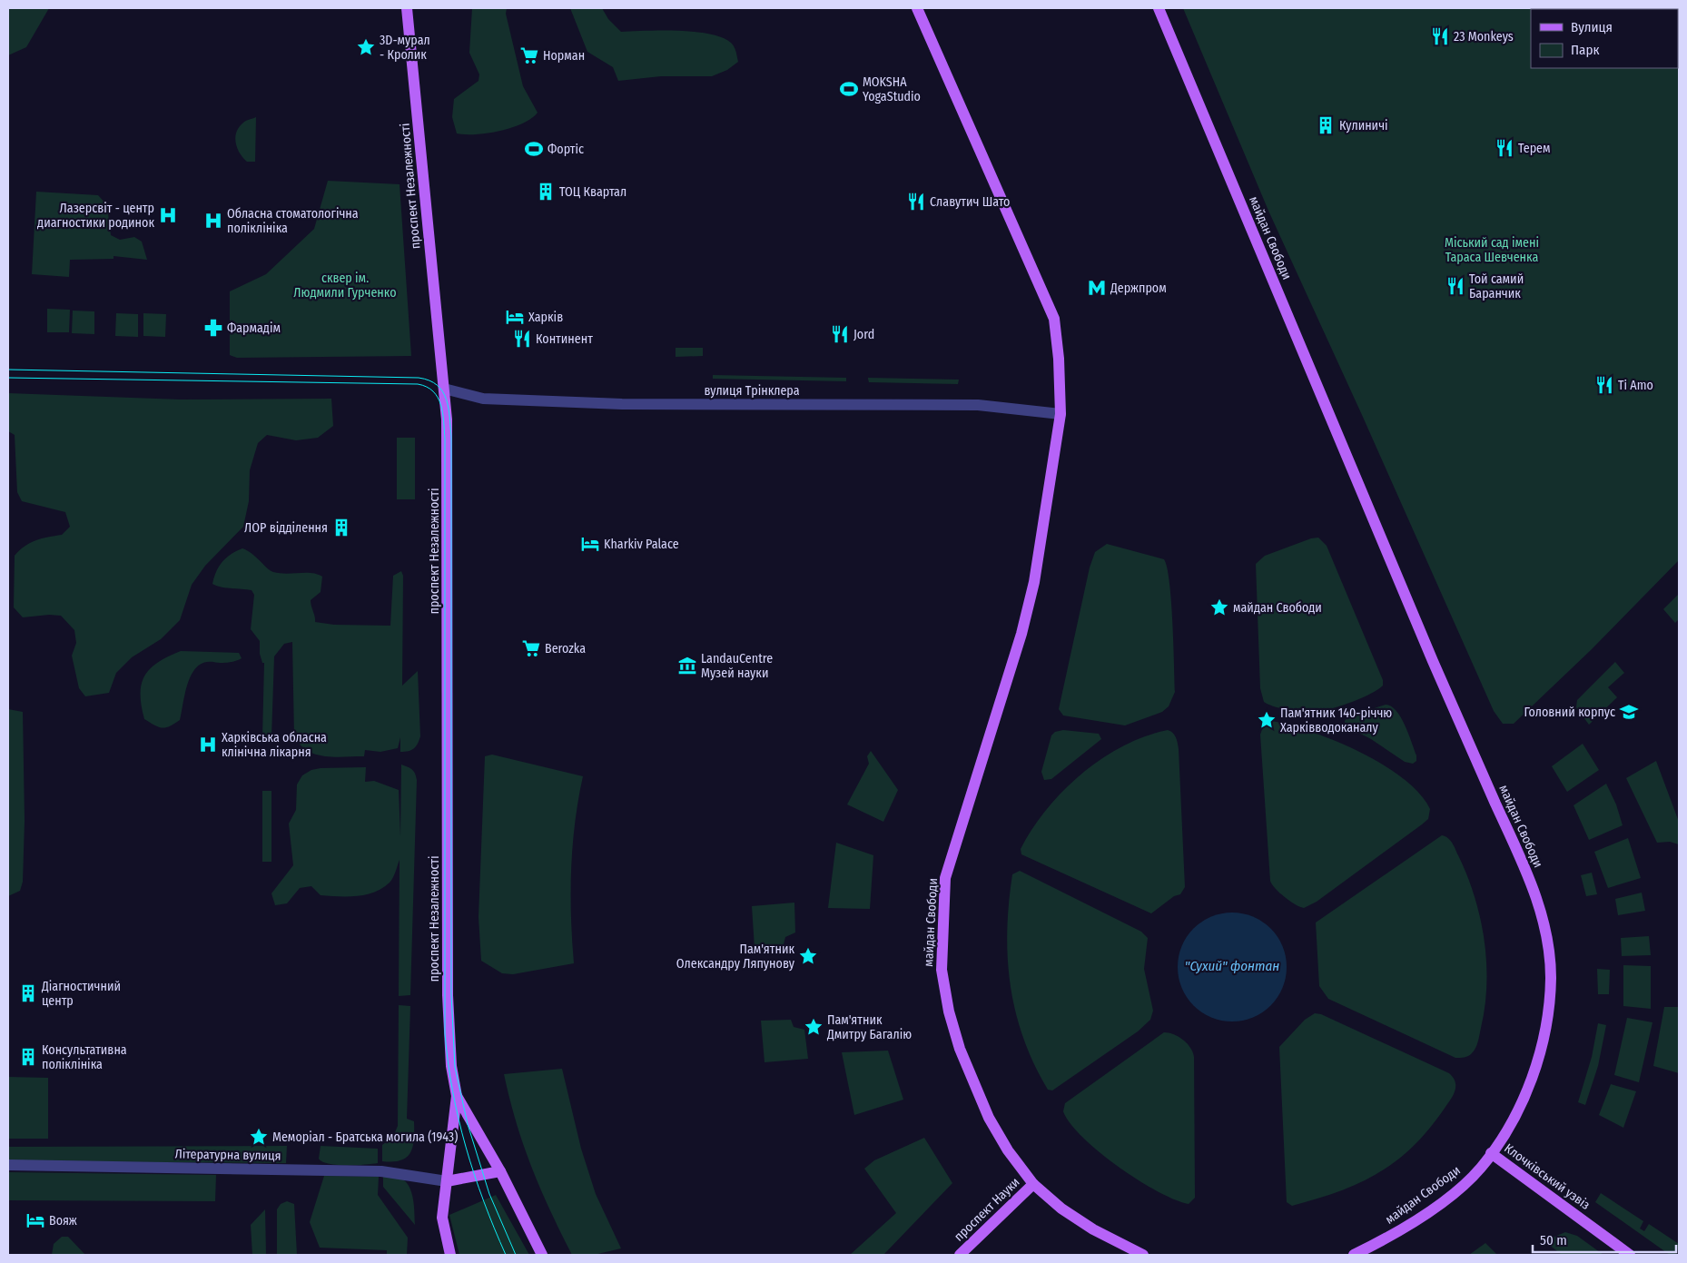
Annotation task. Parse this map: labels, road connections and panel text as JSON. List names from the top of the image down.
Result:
{
  "streets": {
    "main road": [
      "проспект Незалежності",
      "майдан Свободи",
      "Клочківський узвіз",
      "проспект Науки"
    ],
    "street": ["вулиця Трінклера", "Літературна вулиця"]
  },
  "crossings": [
    ["проспект Незалежності", "вулиця Трінклера"],
    ["проспект Незалежності", "Літературна вулиця"],
    ["майдан Свободи", "вулиця Трінклера"],
    ["майдан Свободи", "Клочківський узвіз"],
    ["майдан Свободи", "проспект Науки"]
  ],
  "water": ["\"Сухий\" фонтан"],
  "parks": ["Міський сад імені Тараса Шевченка", "сквер ім. Людмили Гурченко"],
  "places": {
    "restaurant": [
      "23 Monkeys",
      "Терем",
      "Славутич Шато",
      "Той самий Баранчик",
      "Jord",
      "Континент",
      "Ti Amo"
    ],
    "place": [
      "3D-мурал - Кролик",
      "майдан Свободи",
      "Пам'ятник 140-річчю Харківводоканалу",
      "Пам'ятник Олександру Ляпунову",
      "Пам'ятник Дмитру Багалію",
      "Меморіал - Братська могила (1943)"
    ],
    "supermarket": ["Норман", "Berozka"],
    "sports": ["MOKSHA YogaStudio", "Фортiс"],
    "building": [
      "Кулиничі",
      "ТОЦ Квартал",
      "ЛОР відділення",
      "Діагностичний центр",
      "Консультативна поліклініка"
    ],
    "hospital": ["Лазерсвіт - центр диагностики родинок", "Обласна стоматологічна поліклініка", "Харківська обласна клінічна лікарня"],
    "metro station": ["Держпром"],
    "hotel": ["Харків", "Kharkiv Palace", "Вояж"],
    "pharmacy": ["Фармадім"],
    "museum": ["LandauCentre Музей науки"],
    "school or university": ["Головний корпус"]
  },
  "legend": ["Вулиця", "Парк"],
  "scale_bar": "50 m"
}
